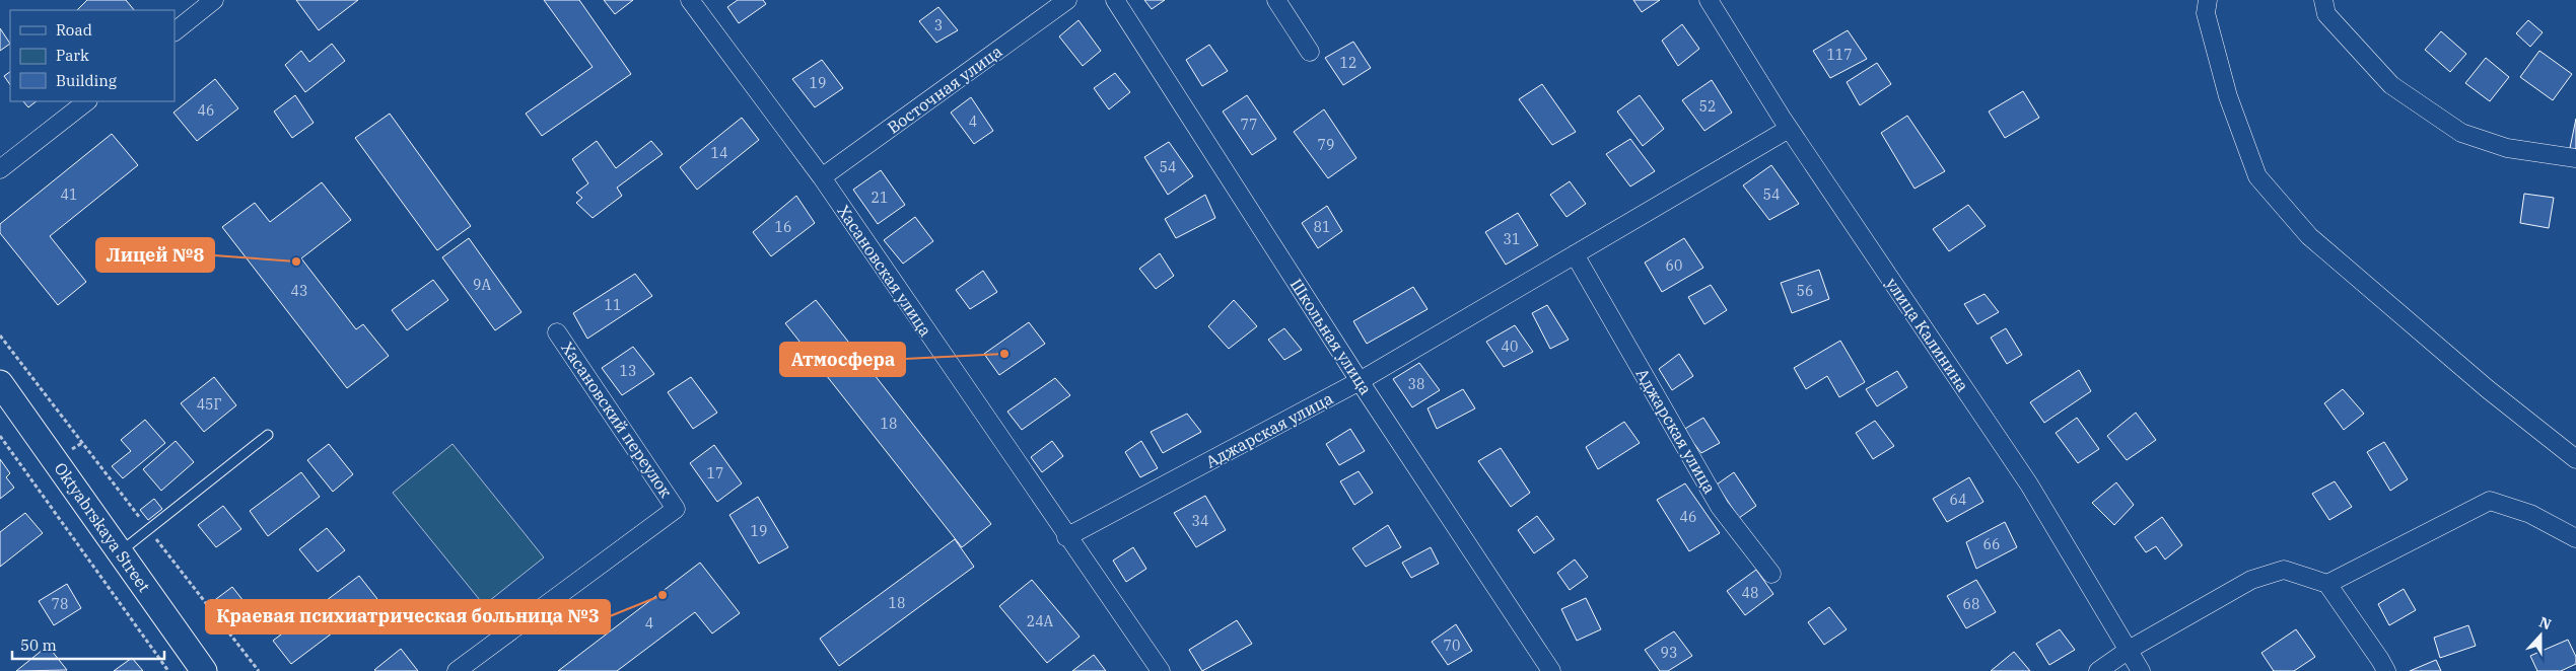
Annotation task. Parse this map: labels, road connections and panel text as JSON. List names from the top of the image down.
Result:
{
  "streets": {
    "main road": ["Oktyabrskaya Street"],
    "street": [
      "Восточная улица",
      "Хасановская улица",
      "улица Калинина",
      "Школьная улица",
      "Хасановский переулок",
      "Аджарская улица"
    ]
  },
  "crossings": [
    ["Восточная улица", "Хасановская улица"],
    ["Хасановская улица", "Аджарская улица"],
    ["улица Калинина", "Аджарская улица"],
    ["Школьная улица", "Аджарская улица"]
  ],
  "places": ["Лицей №8", "Атмосфера", "Краевая психиатрическая больница №3"],
  "house_numbers": [
    "3",
    "117",
    "12",
    "19",
    "52",
    "46",
    "4",
    "77",
    "79",
    "14",
    "54",
    "41",
    "54",
    "21",
    "16",
    "81",
    "31",
    "60",
    "9А",
    "43",
    "56",
    "11",
    "40",
    "13",
    "38",
    "45Г",
    "18",
    "17",
    "64",
    "46",
    "34",
    "19",
    "66",
    "48",
    "18",
    "78",
    "68",
    "24А",
    "4",
    "70",
    "93"
  ],
  "legend": ["Road", "Park", "Building"],
  "scale_bar": "50 m",
  "north": "top"
}
